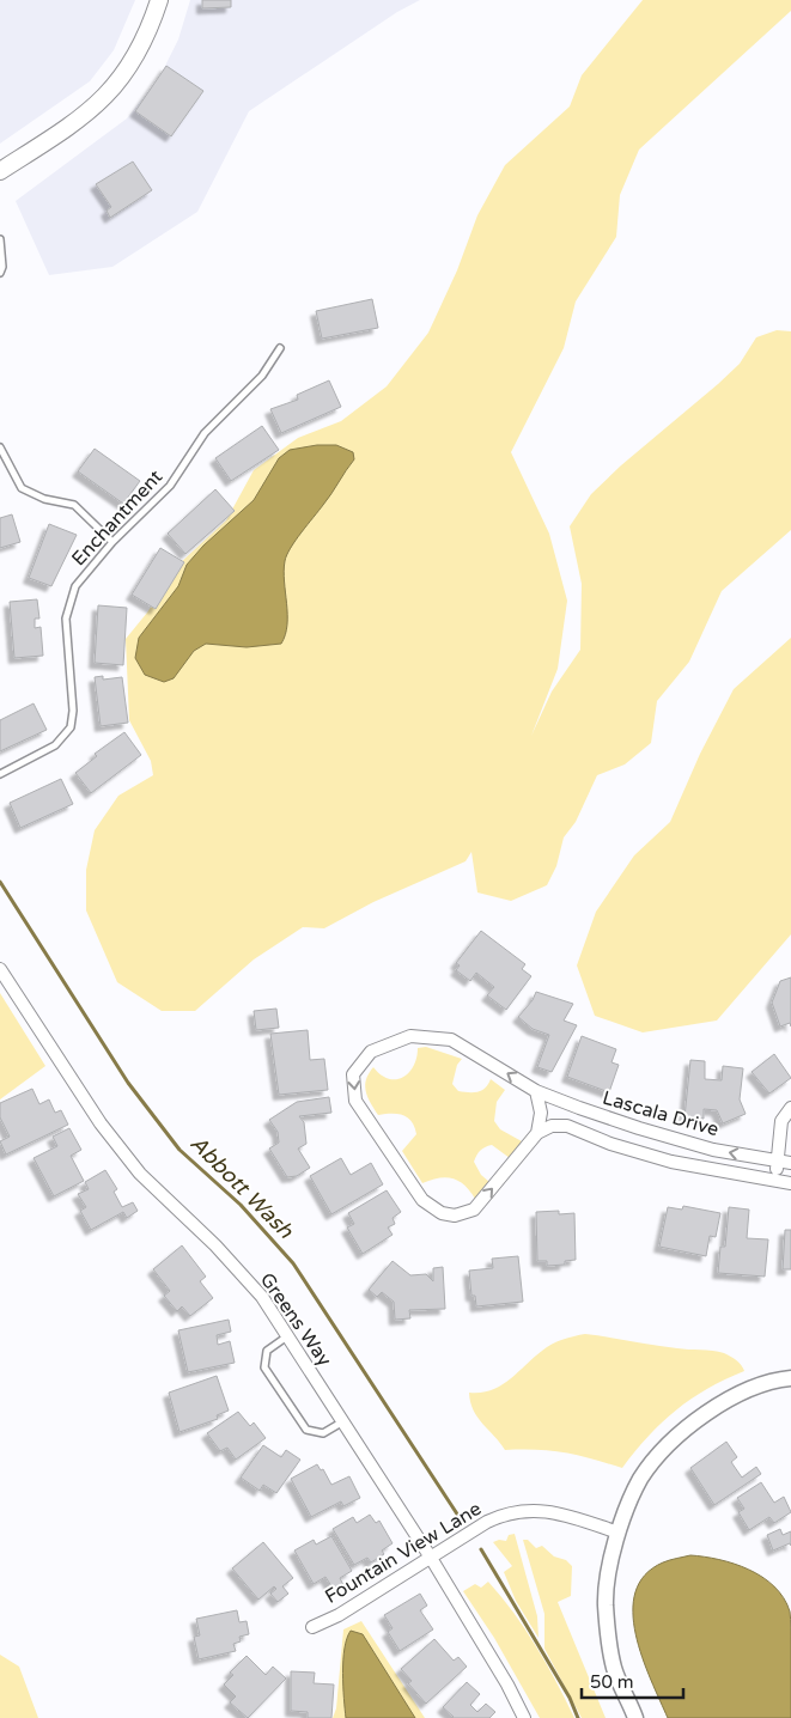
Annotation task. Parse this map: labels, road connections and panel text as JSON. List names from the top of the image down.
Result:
{
  "streets": {
    "street": ["Lascala Drive", "Greens Way", "Fountain View Lane"],
    "lane": ["Enchantment"]
  },
  "crossings": [
    ["Greens Way", "Fountain View Lane"]
  ],
  "water": ["Abbott Wash"],
  "scale_bar": "50 m"
}
